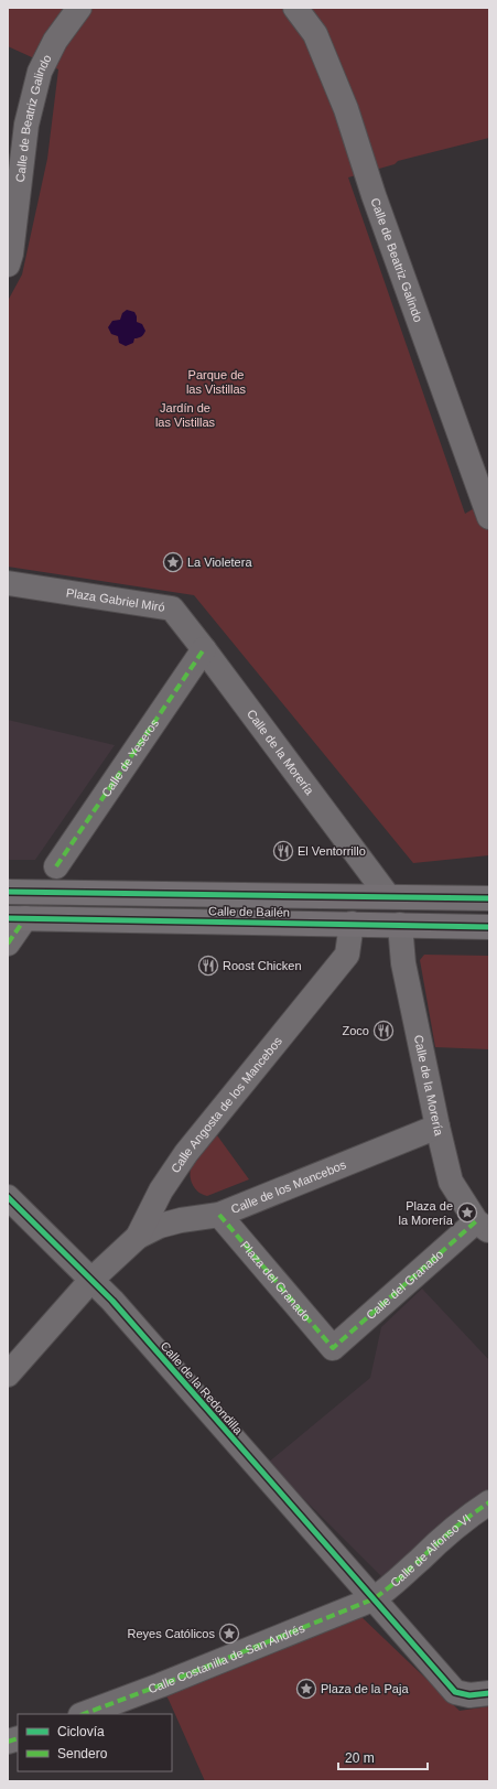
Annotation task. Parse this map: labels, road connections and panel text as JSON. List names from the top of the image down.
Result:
{
  "streets": {
    "main road": ["Calle de Bailén"],
    "street": [
      "Calle de Beatriz Galindo",
      "Plaza Gabriel Miró",
      "Calle de la Morería",
      "Calle de Yeseros",
      "Calle Angosta de los Mancebos",
      "Calle de los Mancebos",
      "Plaza del Granado",
      "Calle del Granado",
      "Calle de la Redondilla",
      "Calle de Alfonso VI",
      "Calle Costanilla de San Andrés"
    ]
  },
  "crossings": [
    ["Plaza Gabriel Miró", "Calle de la Morería"],
    ["Plaza Gabriel Miró", "Calle de Yeseros"],
    ["Calle de la Morería", "Calle de Yeseros"],
    ["Calle de la Morería", "Calle de Bailén"],
    ["Calle de la Morería", "Calle de los Mancebos"],
    ["Calle de la Morería", "Calle del Granado"],
    ["Calle de Bailén", "Calle Angosta de los Mancebos"],
    ["Calle Angosta de los Mancebos", "Calle de los Mancebos"],
    ["Calle Angosta de los Mancebos", "Calle de la Redondilla"],
    ["Calle de los Mancebos", "Plaza del Granado"],
    ["Plaza del Granado", "Calle del Granado"],
    ["Calle de la Redondilla", "Calle de Alfonso VI"],
    ["Calle de la Redondilla", "Calle Costanilla de San Andrés"],
    ["Calle de Alfonso VI", "Calle Costanilla de San Andrés"]
  ],
  "parks": ["Parque de las Vistillas", "Jardín de las Vistillas"],
  "places": {
    "place": [
      "La Violetera",
      "Plaza de la Morería",
      "Reyes Católicos",
      "Plaza de la Paja"
    ],
    "restaurant": ["El Ventorrillo", "Roost Chicken", "Zoco"]
  },
  "legend": ["Ciclovía", "Sendero"],
  "scale_bar": "20 m"
}
